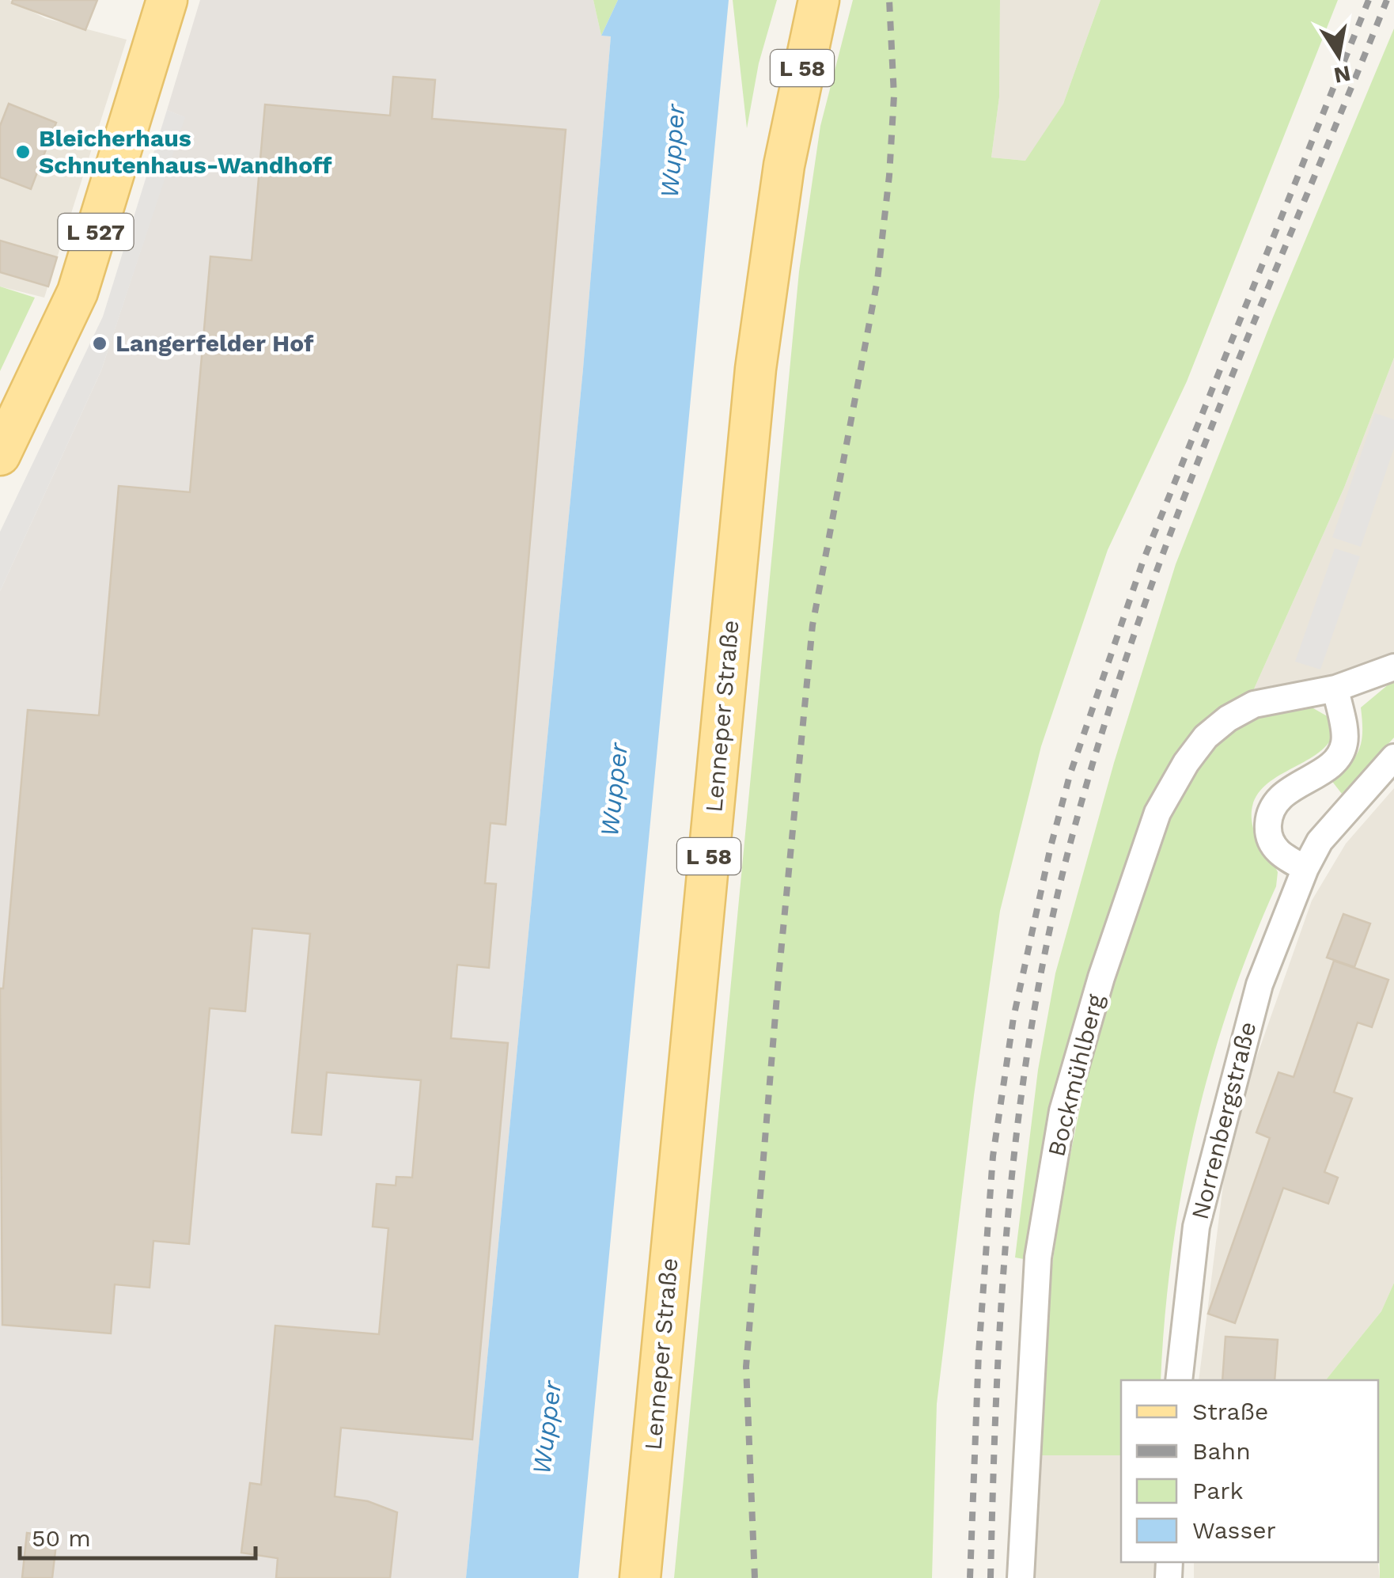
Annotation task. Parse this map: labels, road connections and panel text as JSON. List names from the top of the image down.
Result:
{
  "streets": {
    "main road": ["L 58", "L 527", "Lenneper Straße"],
    "street": ["Bockmühlberg", "Norrenbergstraße"]
  },
  "water": ["Wupper"],
  "places": ["Bleicherhaus Schnutenhaus-Wandhoff", "Langerfelder Hof"],
  "legend": [
    "Straße",
    "Bahn",
    "Park",
    "Wasser"
  ],
  "scale_bar": "50 m",
  "north": "bottom"
}
